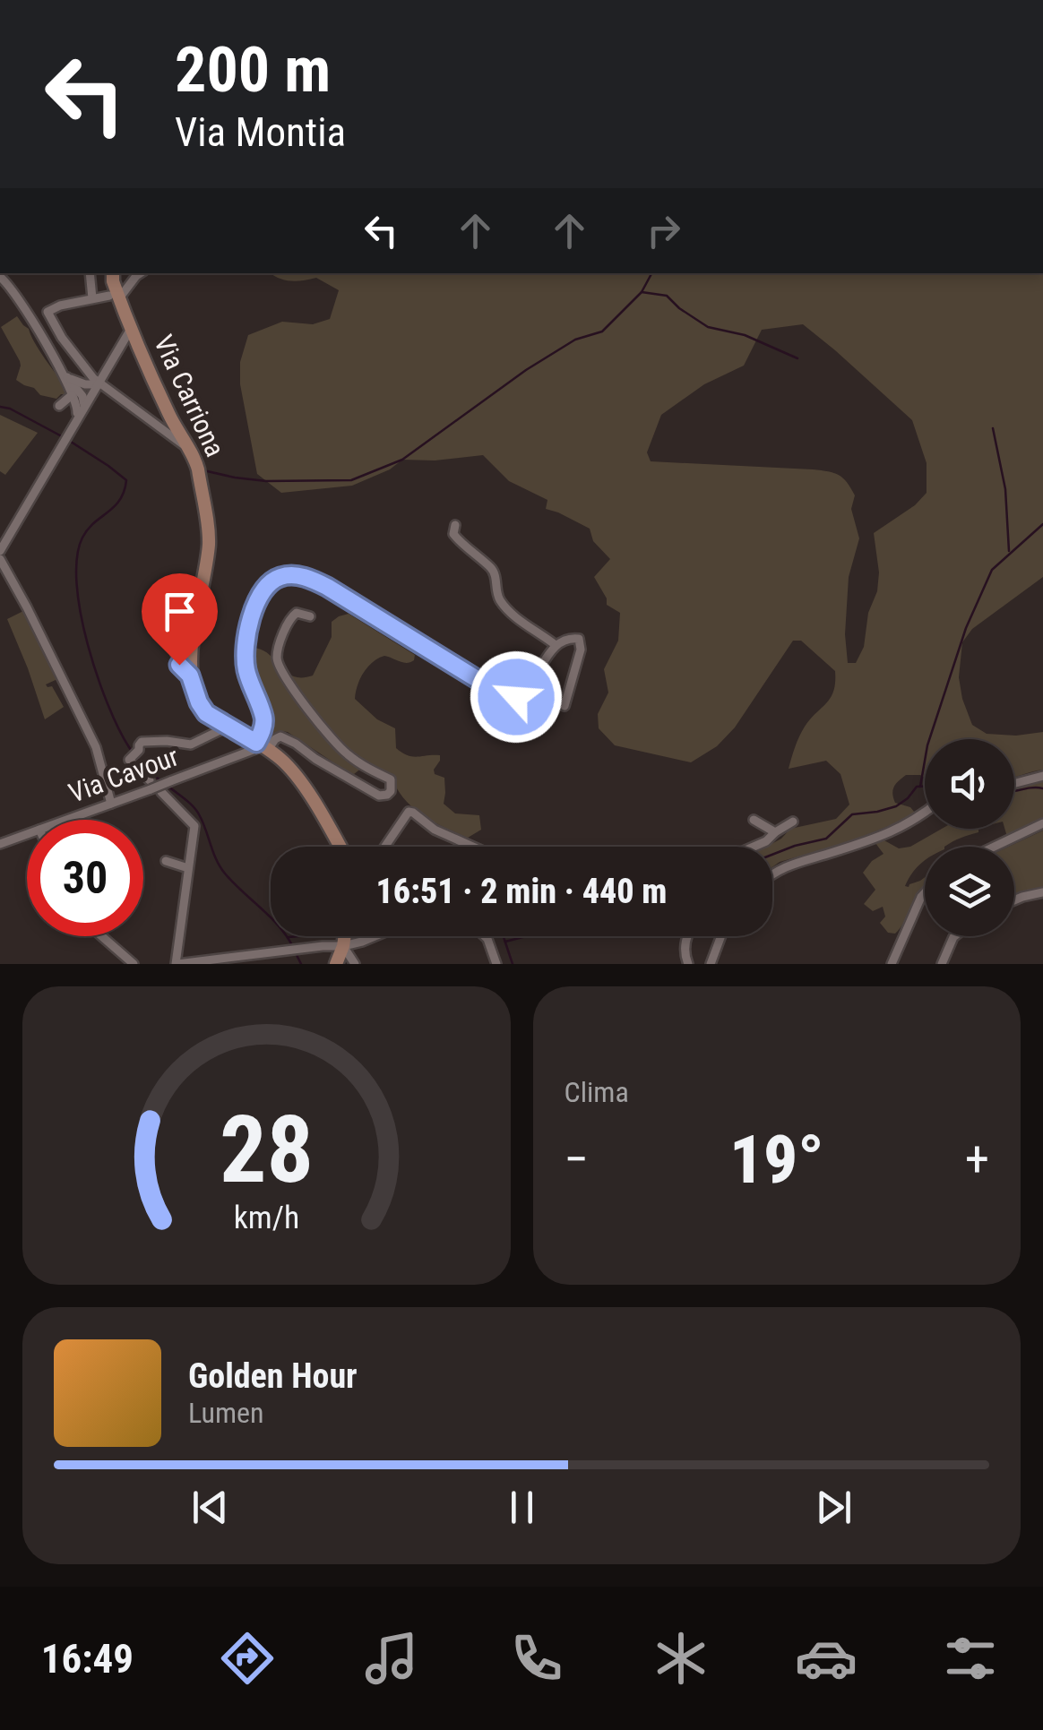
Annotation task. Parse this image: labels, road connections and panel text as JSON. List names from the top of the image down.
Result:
{
  "streets": {
    "main road": ["Via Carriona"],
    "street": ["Via Cavour"]
  },
  "page": {
    "turn": ["200 m", "Via Montia"],
    "limit": "30",
    "trip": "16:51 · 2 min · 440 m",
    "tile": "Clima",
    "heat": ["−", "19°", "+"],
    "song": ["Golden Hour", "Lumen"],
    "tabs": "16:49",
    "gauge": ["28", "km/h"]
  }
}
